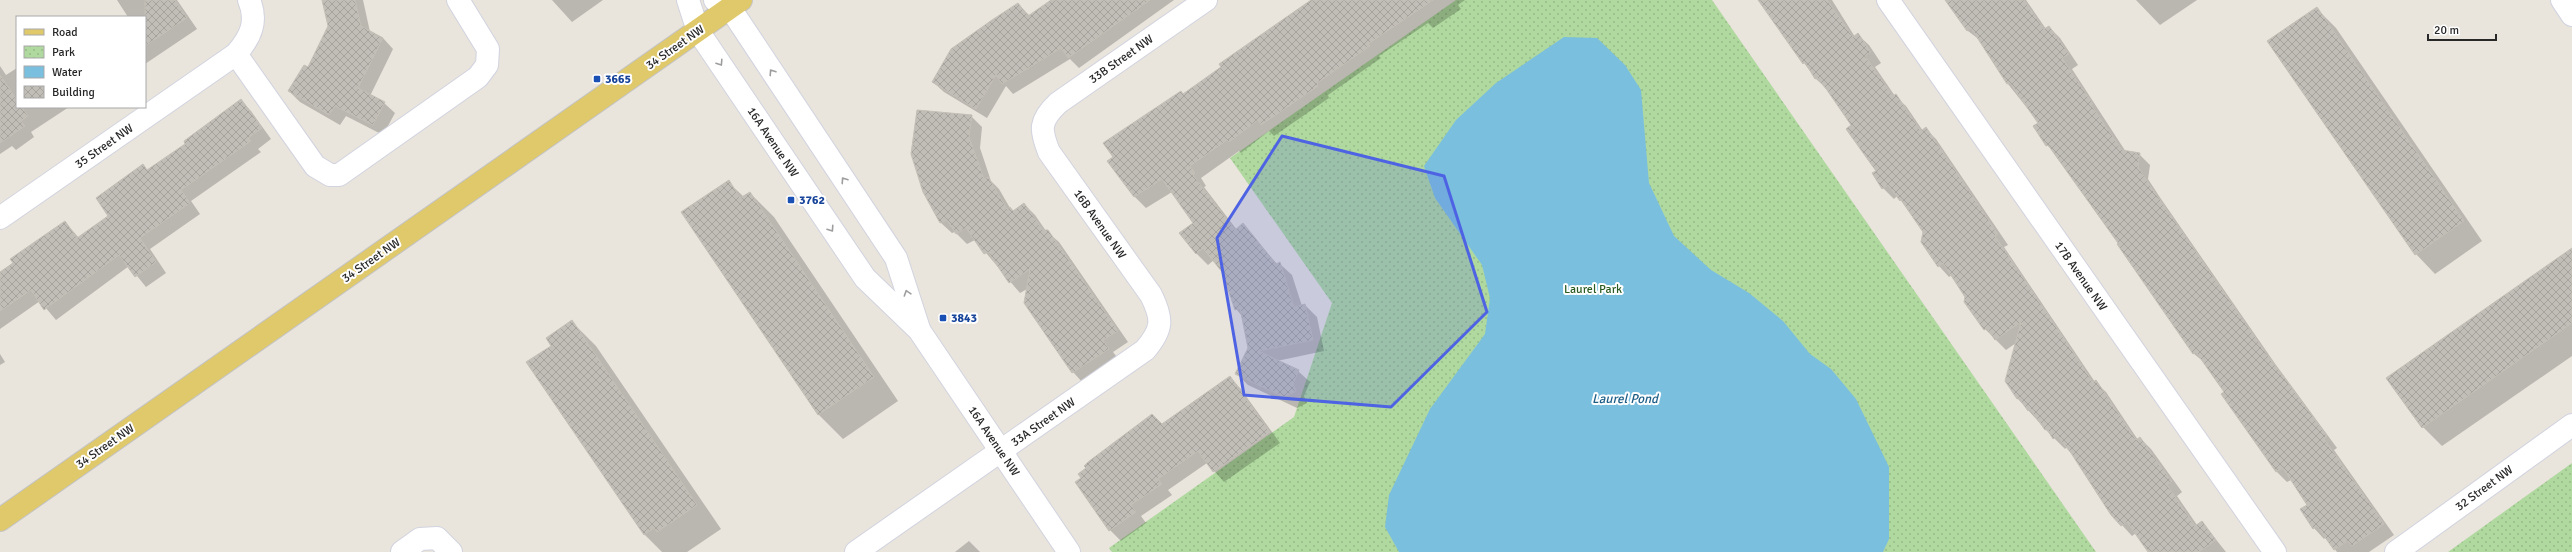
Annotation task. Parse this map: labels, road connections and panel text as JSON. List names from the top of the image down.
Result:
{
  "streets": {
    "main road": ["34 Street NW"],
    "street": [
      "33B Street NW",
      "16A Avenue NW",
      "35 Street NW",
      "16B Avenue NW",
      "17B Avenue NW",
      "33A Street NW",
      "32 Street NW"
    ]
  },
  "crossings": [
    ["34 Street NW", "16A Avenue NW"],
    ["33B Street NW", "16B Avenue NW"],
    ["16A Avenue NW", "33A Street NW"],
    ["16B Avenue NW", "33A Street NW"]
  ],
  "water": ["Laurel Pond"],
  "parks": ["Laurel Park"],
  "places": {
    "transit": ["3665", "3762", "3843"]
  },
  "legend": [
    "Road",
    "Park",
    "Water",
    "Building"
  ],
  "scale_bar": "20 m"
}
